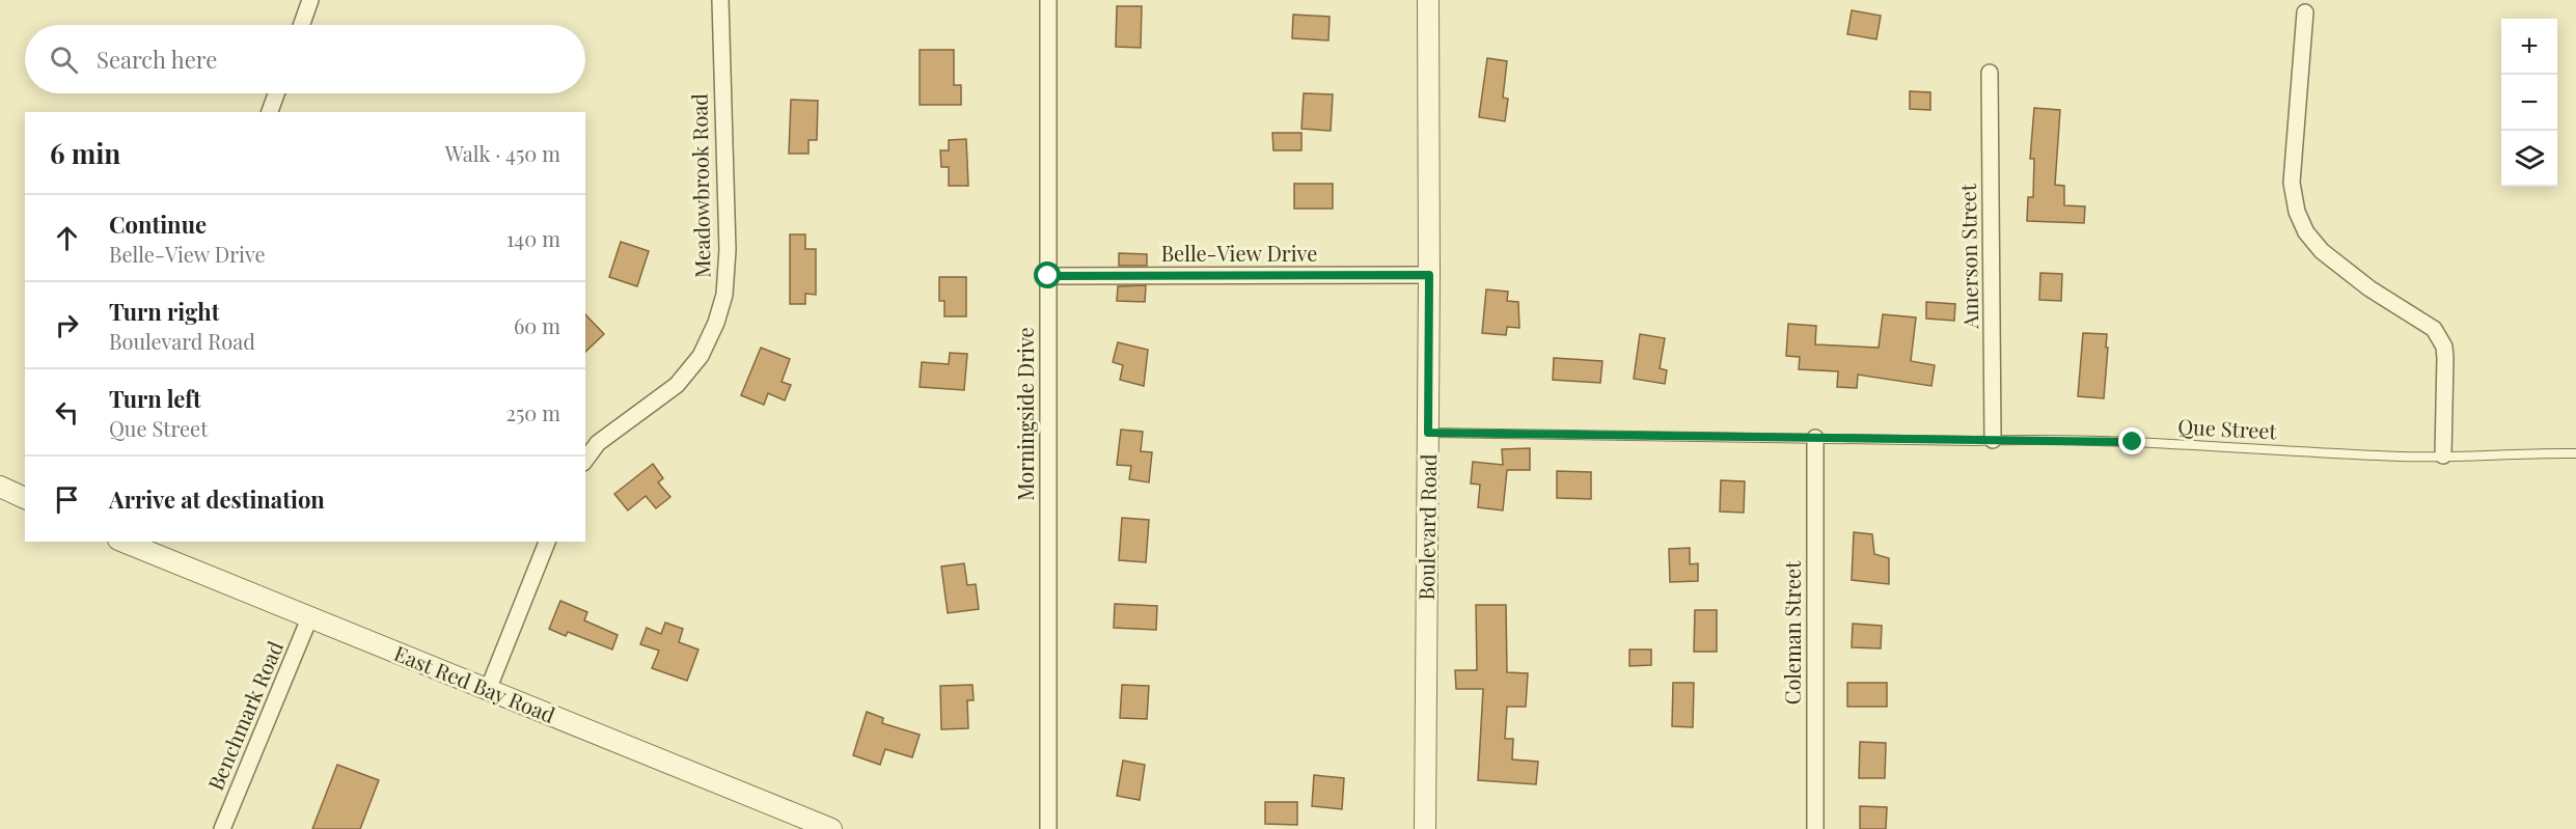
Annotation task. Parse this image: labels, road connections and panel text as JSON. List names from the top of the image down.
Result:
{
  "streets": {
    "street": [
      "Meadowbrook Road",
      "Belle-View Drive",
      "Amerson Street",
      "Morningside Drive",
      "Boulevard Road",
      "Coleman Street",
      "East Red Bay Road",
      "Benchmark Road"
    ],
    "lane": ["Que Street"]
  },
  "crossings": [
    ["Belle-View Drive", "Morningside Drive"],
    ["Belle-View Drive", "Boulevard Road"],
    ["Amerson Street", "Que Street"],
    ["Que Street", "Boulevard Road"],
    ["Que Street", "Coleman Street"],
    ["East Red Bay Road", "Benchmark Road"]
  ],
  "page": {
    "map_buttons": ["+", "−"],
    "search": "Search here",
    "heading": ["6 min", "Walk · 450 m"],
    "list": [
      ["Continue", "Belle-View Drive", "140 m"],
      ["Turn right", "Boulevard Road", "60 m"],
      ["Turn left", "Que Street", "250 m"],
      "Arrive at destination"
    ]
  }
}
